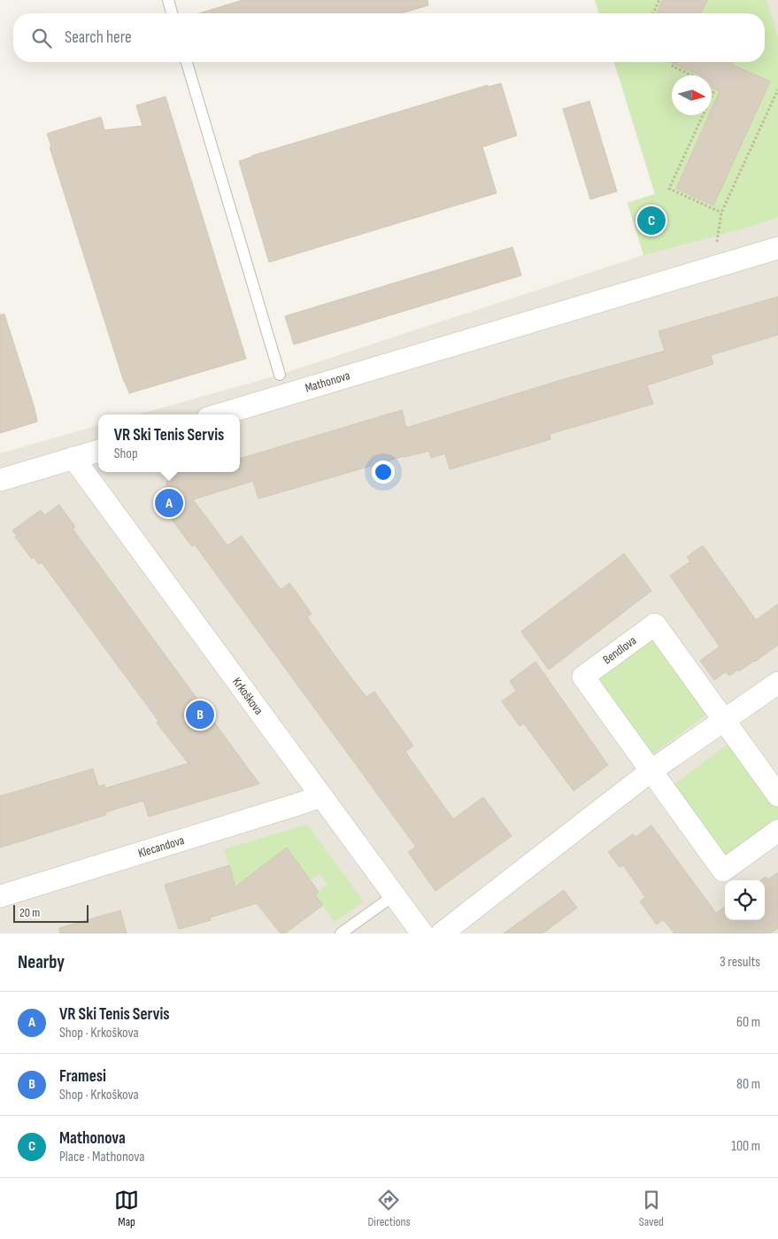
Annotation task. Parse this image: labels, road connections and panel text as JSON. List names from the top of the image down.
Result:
{
  "streets": {
    "street": [
      "Mathonova",
      "Bendlova",
      "Krkoškova",
      "Klecandova"
    ]
  },
  "crossings": [
    ["Krkoškova", "Klecandova"]
  ],
  "scale_bar": "20 m",
  "north": "right",
  "page": {
    "search": "Search here",
    "pins": ["C", "A", "B"],
    "popup": ["VR Ski Tenis Servis", "Shop"],
    "scale": "20 m",
    "heading": ["Nearby", "3 results"],
    "list": [
      {
        "mark": "A",
        "name": "VR Ski Tenis Servis",
        "note": "Shop · Krkoškova",
        "value": "60 m"
      },
      {
        "mark": "B",
        "name": "Framesi",
        "note": "Shop · Krkoškova",
        "value": "80 m"
      },
      {
        "mark": "C",
        "name": "Mathonova",
        "note": "Place · Mathonova",
        "value": "100 m"
      }
    ],
    "nav": ["Map", "Directions", "Saved"]
  }
}
